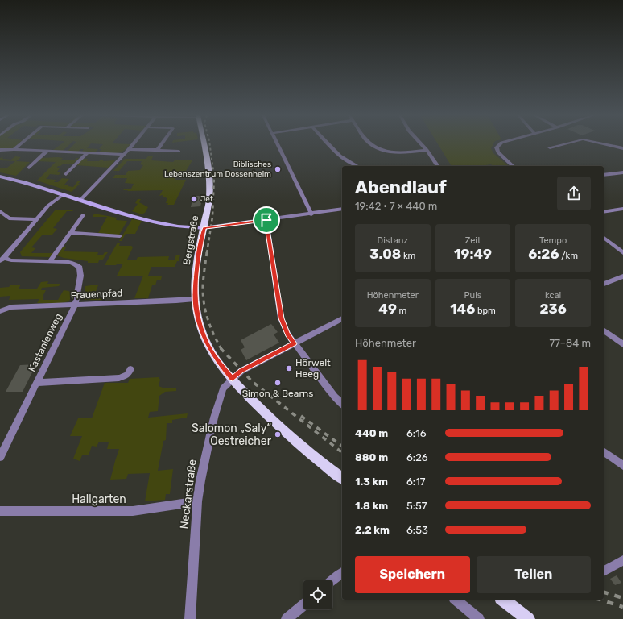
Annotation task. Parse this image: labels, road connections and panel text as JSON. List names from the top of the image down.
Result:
{
  "streets": {
    "main road": ["Bergstraße"],
    "street": [
      "Frauenpfad",
      "Kastanienweg",
      "Neckarstraße",
      "Hallgarten"
    ]
  },
  "crossings": [
    ["Bergstraße", "Frauenpfad"],
    ["Bergstraße", "Neckarstraße"],
    ["Frauenpfad", "Kastanienweg"],
    ["Neckarstraße", "Hallgarten"]
  ],
  "places": [
    "Biblisches Lebenszentrum Dossenheim",
    "Jet",
    "Hörwelt Heeg",
    "Simon & Bearns",
    "Salomon „Saly“ Oestreicher"
  ],
  "page": {
    "heading": ["Abendlauf", "19:42 · 7 × 440 m"],
    "stats": [
      ["Distanz", "3.08 km"],
      ["Zeit", "19:49"],
      ["Tempo", "6:26 /km"],
      ["Höhenmeter", "49 m"],
      ["Puls", "146 bpm"],
      ["kcal", "236"]
    ],
    "chart": ["Höhenmeter", "77–84 m"],
    "list": [
      {
        "name": "440 m",
        "note": "6:16"
      },
      {
        "name": "880 m",
        "note": "6:26"
      },
      {
        "name": "1.3 km",
        "note": "6:17"
      },
      {
        "name": "1.8 km",
        "note": "5:57"
      },
      {
        "name": "2.2 km",
        "note": "6:53"
      }
    ],
    "buttons": ["Speichern", "Teilen"]
  }
}
